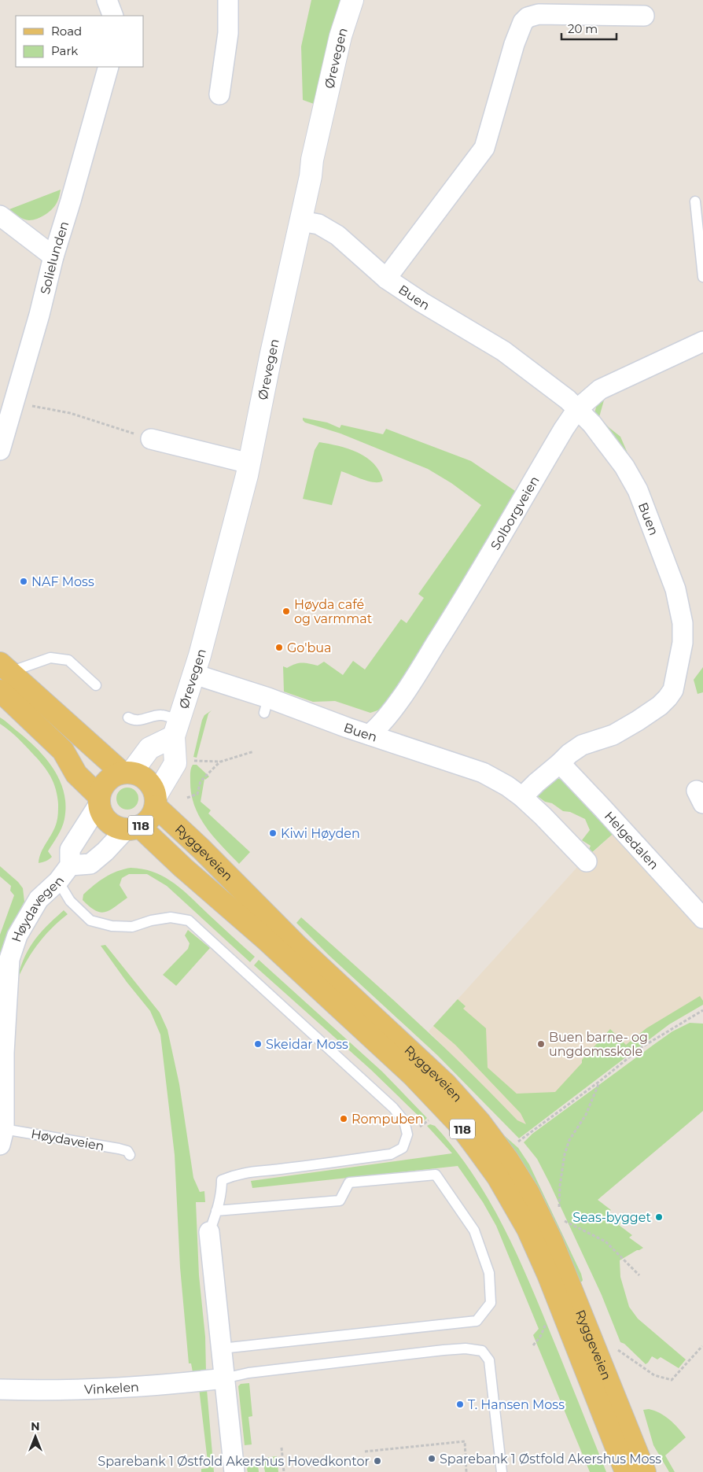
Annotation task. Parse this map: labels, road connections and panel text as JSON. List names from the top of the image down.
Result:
{
  "streets": {
    "main road": ["118", "Ryggeveien"],
    "street": [
      "Ørevegen",
      "Solielunden",
      "Buen",
      "Solborgveien",
      "Helgedalen",
      "Høydavegen",
      "Vinkelen"
    ],
    "lane": ["Høydaveien"]
  },
  "crossings": [
    ["Ørevegen", "Buen"],
    ["Ørevegen", "118"],
    ["Ørevegen", "Ryggeveien"],
    ["Ørevegen", "Høydavegen"],
    ["Buen", "Solborgveien"],
    ["Buen", "Helgedalen"],
    ["118", "Ryggeveien"],
    ["118", "Høydavegen"],
    ["Ryggeveien", "Høydavegen"],
    ["Høydavegen", "Høydaveien"]
  ],
  "places": [
    "NAF Moss",
    "Høyda café og varmmat",
    "Go'bua",
    "Kiwi Høyden",
    "Skeidar Moss",
    "Buen barne- og ungdomsskole",
    "Rompuben",
    "Seas-bygget",
    "T. Hansen Moss",
    "Sparebank 1 Østfold Akershus Moss",
    "Sparebank 1 Østfold Akershus Hovedkontor"
  ],
  "legend": ["Road", "Park"],
  "scale_bar": "20 m",
  "north": "top"
}
